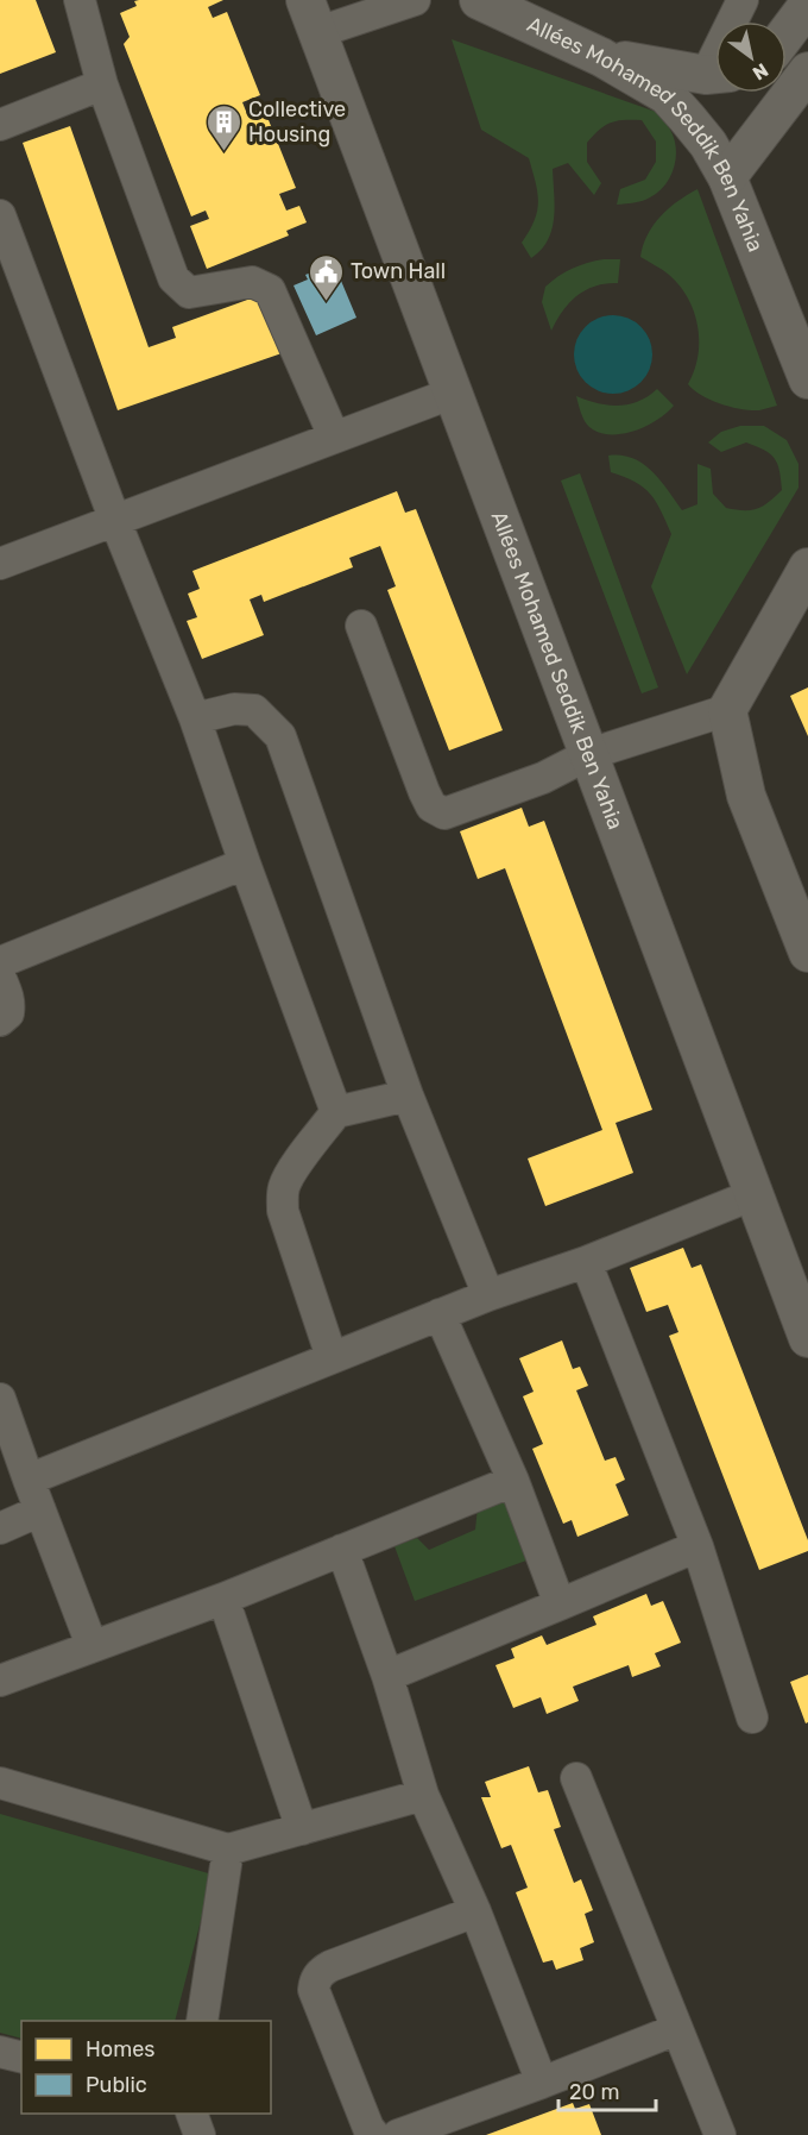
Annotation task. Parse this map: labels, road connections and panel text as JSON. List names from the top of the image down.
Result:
{
  "streets": {
    "street": ["Allées Mohamed Seddik Ben Yahia"]
  },
  "places": {
    "building": ["Collective Housing"],
    "public building": ["Town Hall"]
  },
  "legend": ["Homes", "Public"],
  "scale_bar": "20 m",
  "north": "bottom right"
}
